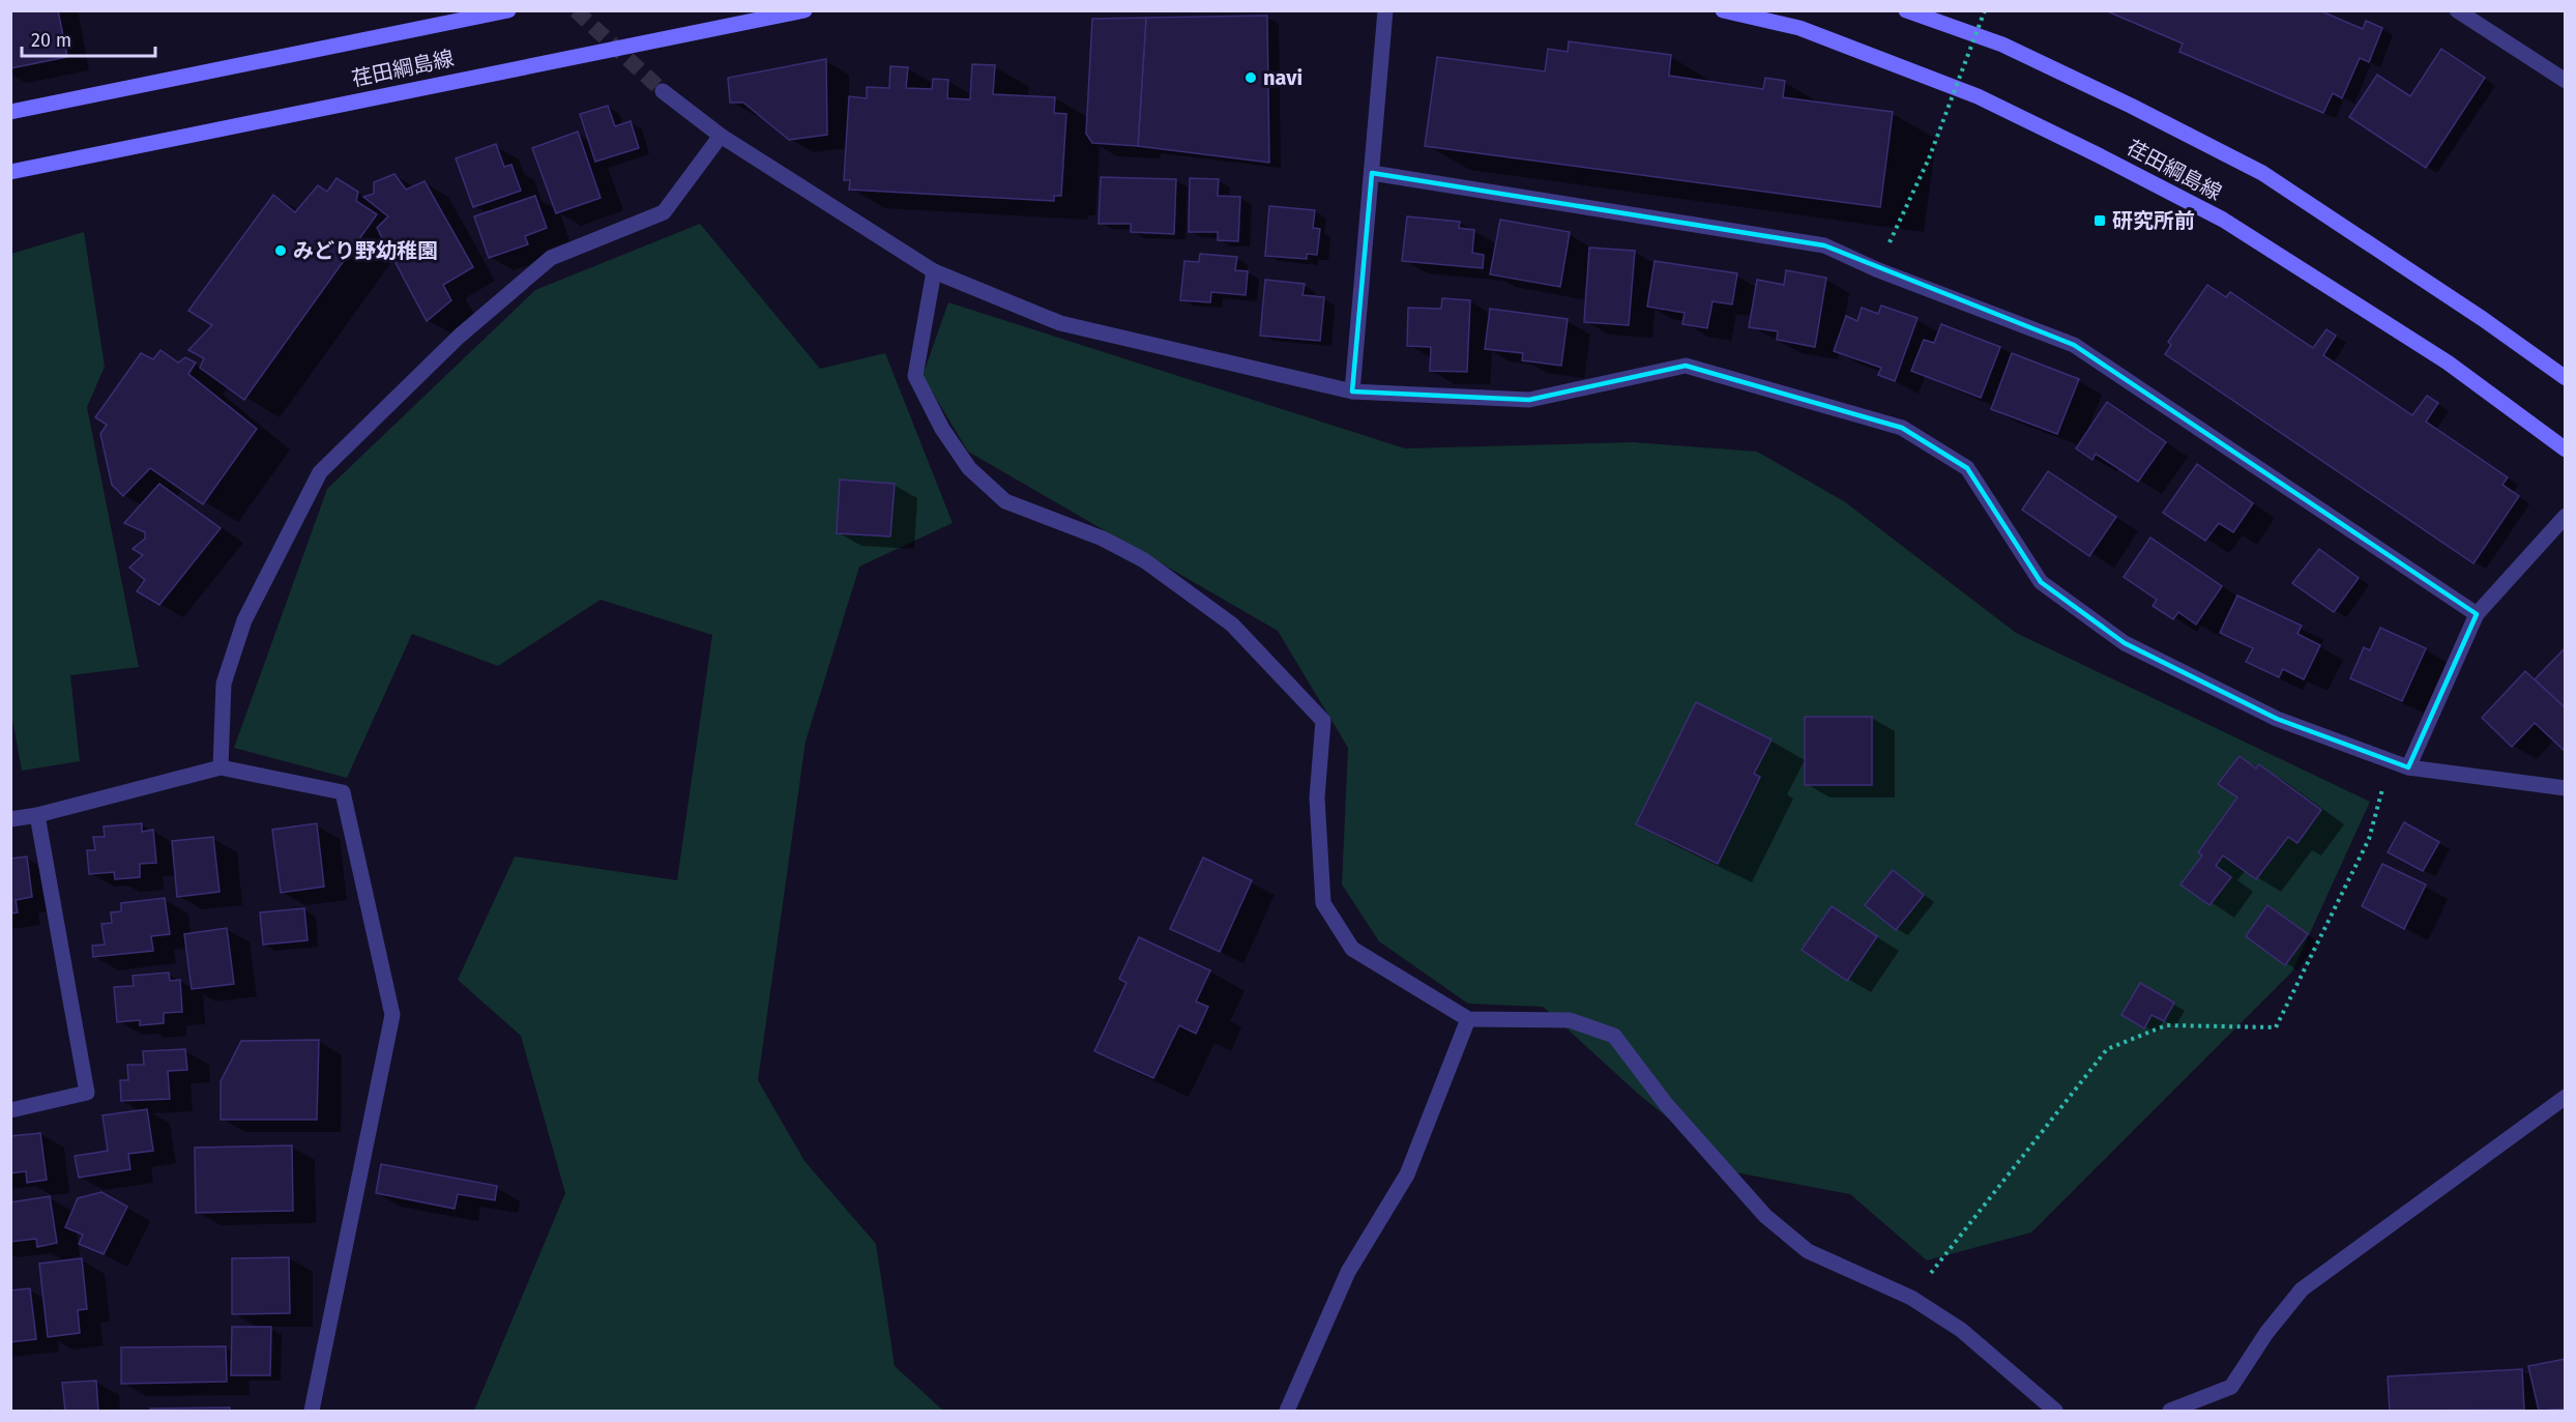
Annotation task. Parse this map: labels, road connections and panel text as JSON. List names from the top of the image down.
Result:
{
  "streets": {
    "main road": ["荏田綱島線"]
  },
  "places": {
    "other": ["navi", "みどり野幼稚園"],
    "transit": ["研究所前"]
  },
  "scale_bar": "20 m"
}
